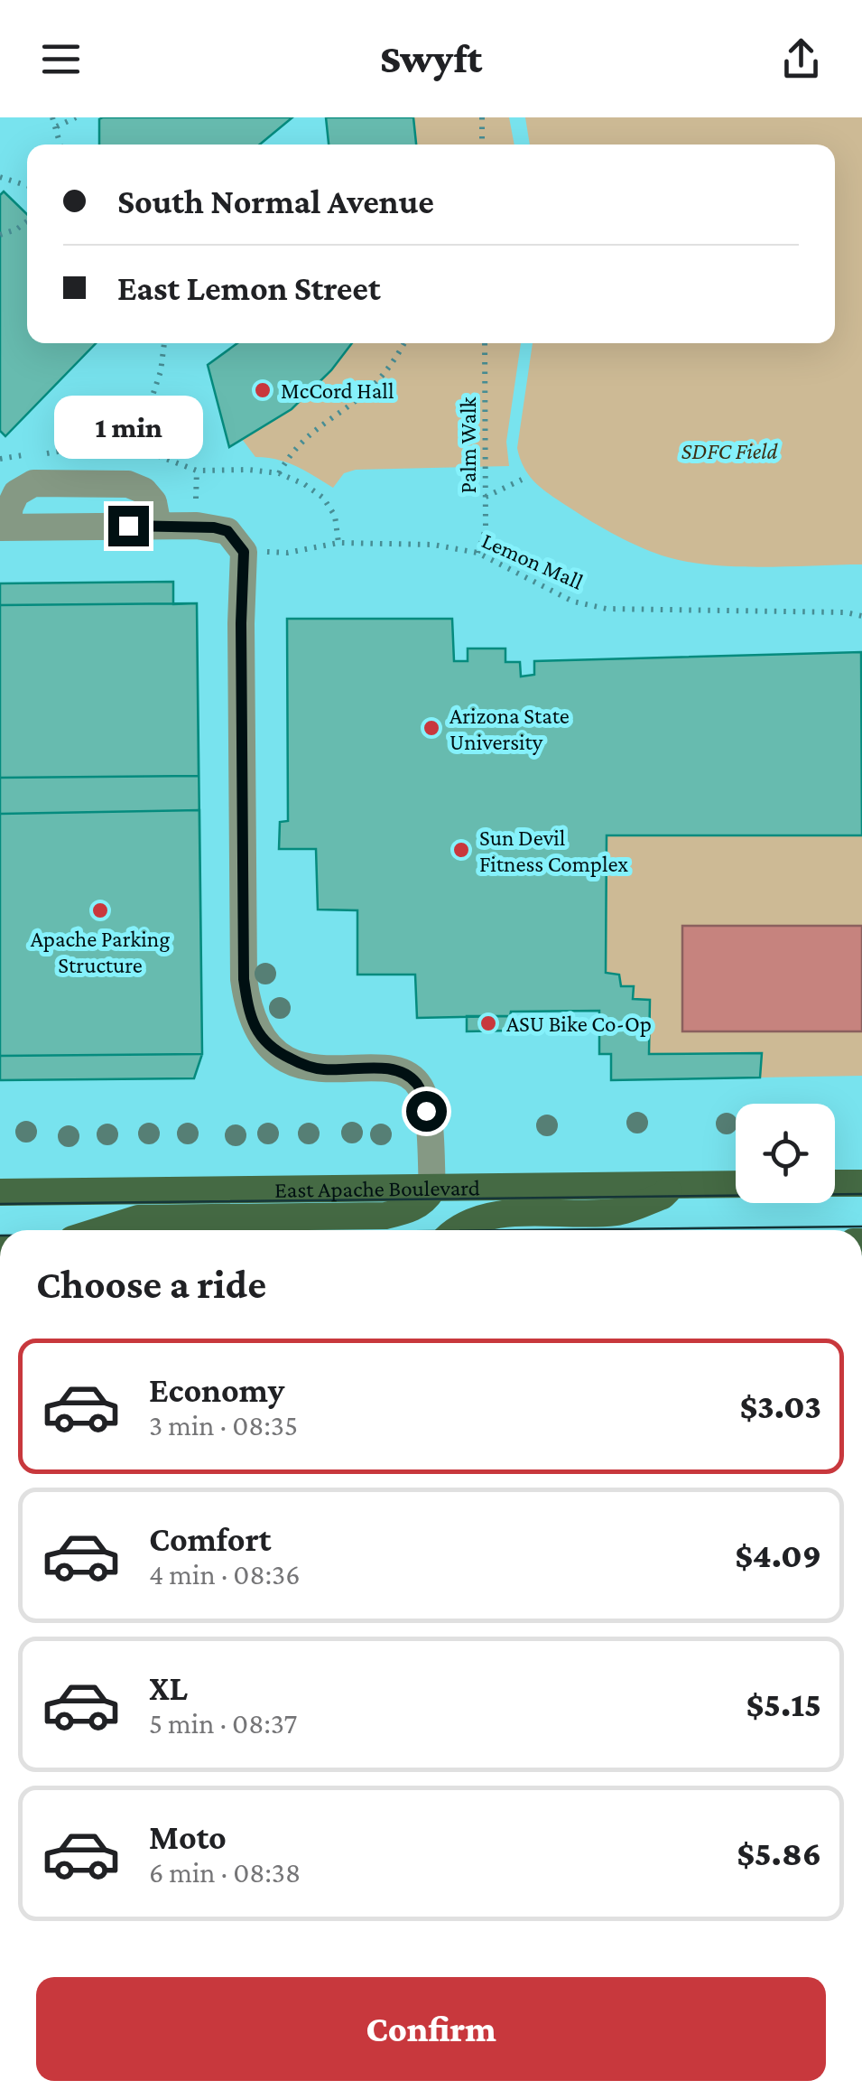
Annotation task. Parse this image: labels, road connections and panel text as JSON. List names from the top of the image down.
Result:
{
  "streets": {
    "main road": ["East Apache Boulevard"],
    "path": ["Palm Walk", "Lemon Mall"]
  },
  "crossings": [
    ["Palm Walk", "Lemon Mall"]
  ],
  "parks": ["SDFC Field"],
  "places": [
    "McCord Hall",
    "Arizona State University",
    "Sun Devil Fitness Complex",
    "Apache Parking Structure",
    "ASU Bike Co-Op"
  ],
  "page": {
    "header": "Swyft",
    "banner": ["South Normal Avenue", "East Lemon Street"],
    "bubble": "1 min",
    "heading": "Choose a ride",
    "list": [
      {
        "name": "Economy",
        "note": "3 min · 08:35",
        "value": "$3.03"
      },
      {
        "name": "Comfort",
        "note": "4 min · 08:36",
        "value": "$4.09"
      },
      {
        "name": "XL",
        "note": "5 min · 08:37",
        "value": "$5.15"
      },
      {
        "name": "Moto",
        "note": "6 min · 08:38",
        "value": "$5.86"
      }
    ],
    "buttons": "Confirm"
  }
}
